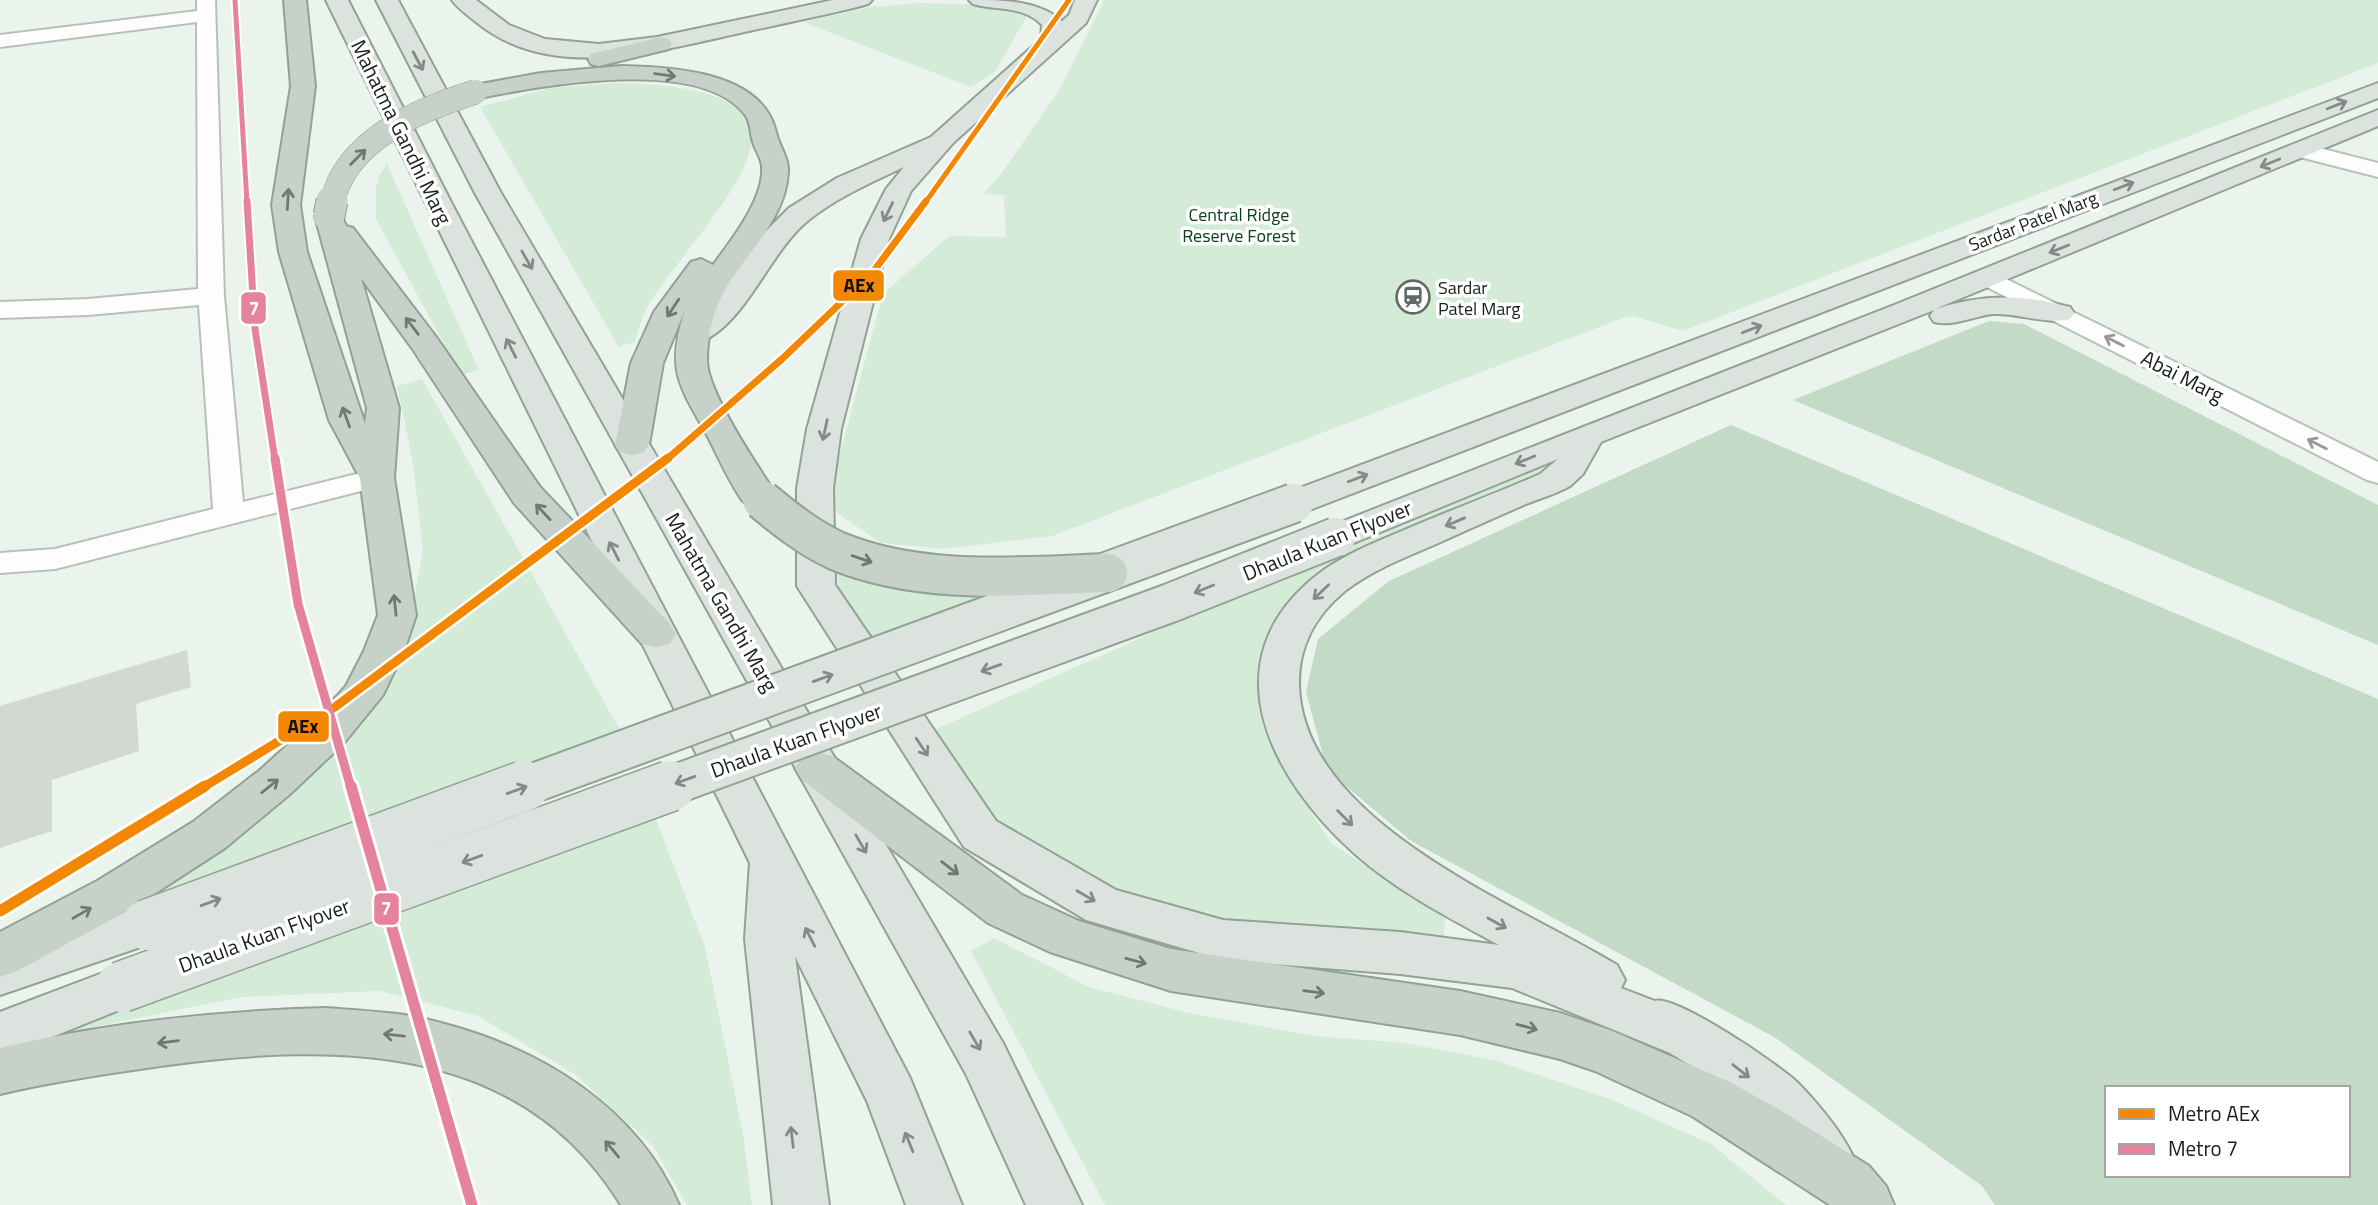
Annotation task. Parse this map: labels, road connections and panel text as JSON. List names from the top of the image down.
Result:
{
  "streets": {
    "main road": ["Mahatma Gandhi Marg", "Sardar Patel Marg", "Dhaula Kuan Flyover"],
    "street": ["Abai Marg"]
  },
  "crossings": [
    ["Sardar Patel Marg", "Abai Marg"],
    ["Sardar Patel Marg", "Dhaula Kuan Flyover"]
  ],
  "parks": ["Central Ridge Reserve Forest"],
  "places": {
    "station": ["Sardar Patel Marg"]
  },
  "lines": ["metro line AEx", "metro line 7"],
  "legend": ["Metro AEx", "Metro 7"]
}
